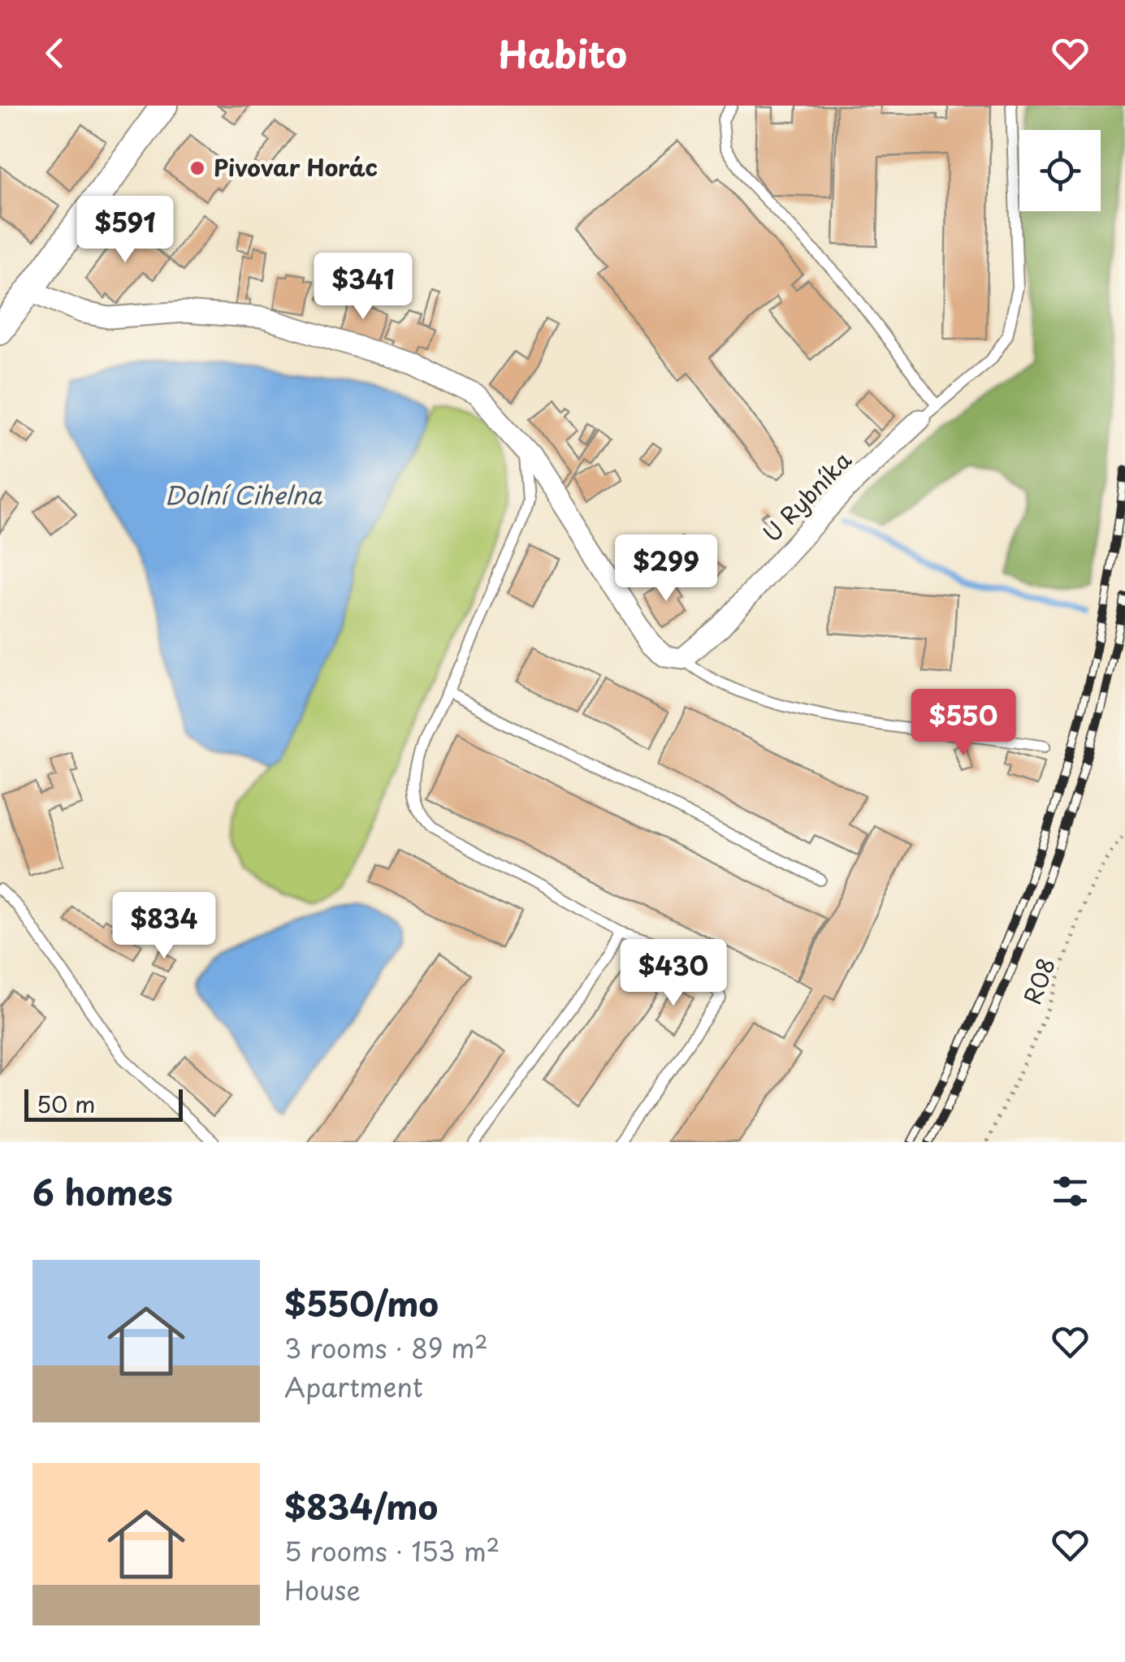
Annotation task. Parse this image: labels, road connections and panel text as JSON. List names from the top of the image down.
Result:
{
  "streets": {
    "street": ["U Rybníka"],
    "path": ["R08"]
  },
  "water": ["Dolní Cihelna"],
  "places": ["Pivovar Horác"],
  "scale_bar": "50 m",
  "page": {
    "header": "Habito",
    "price": [
      "$591",
      "$341",
      "$299",
      "$550",
      "$834",
      "$430"
    ],
    "scale": "50 m",
    "heading": "6 homes",
    "list": [
      {
        "name": "$550/mo",
        "note": "3 rooms · 89 m² · Apartment"
      },
      {
        "name": "$834/mo",
        "note": "5 rooms · 153 m² · House"
      }
    ]
  }
}
